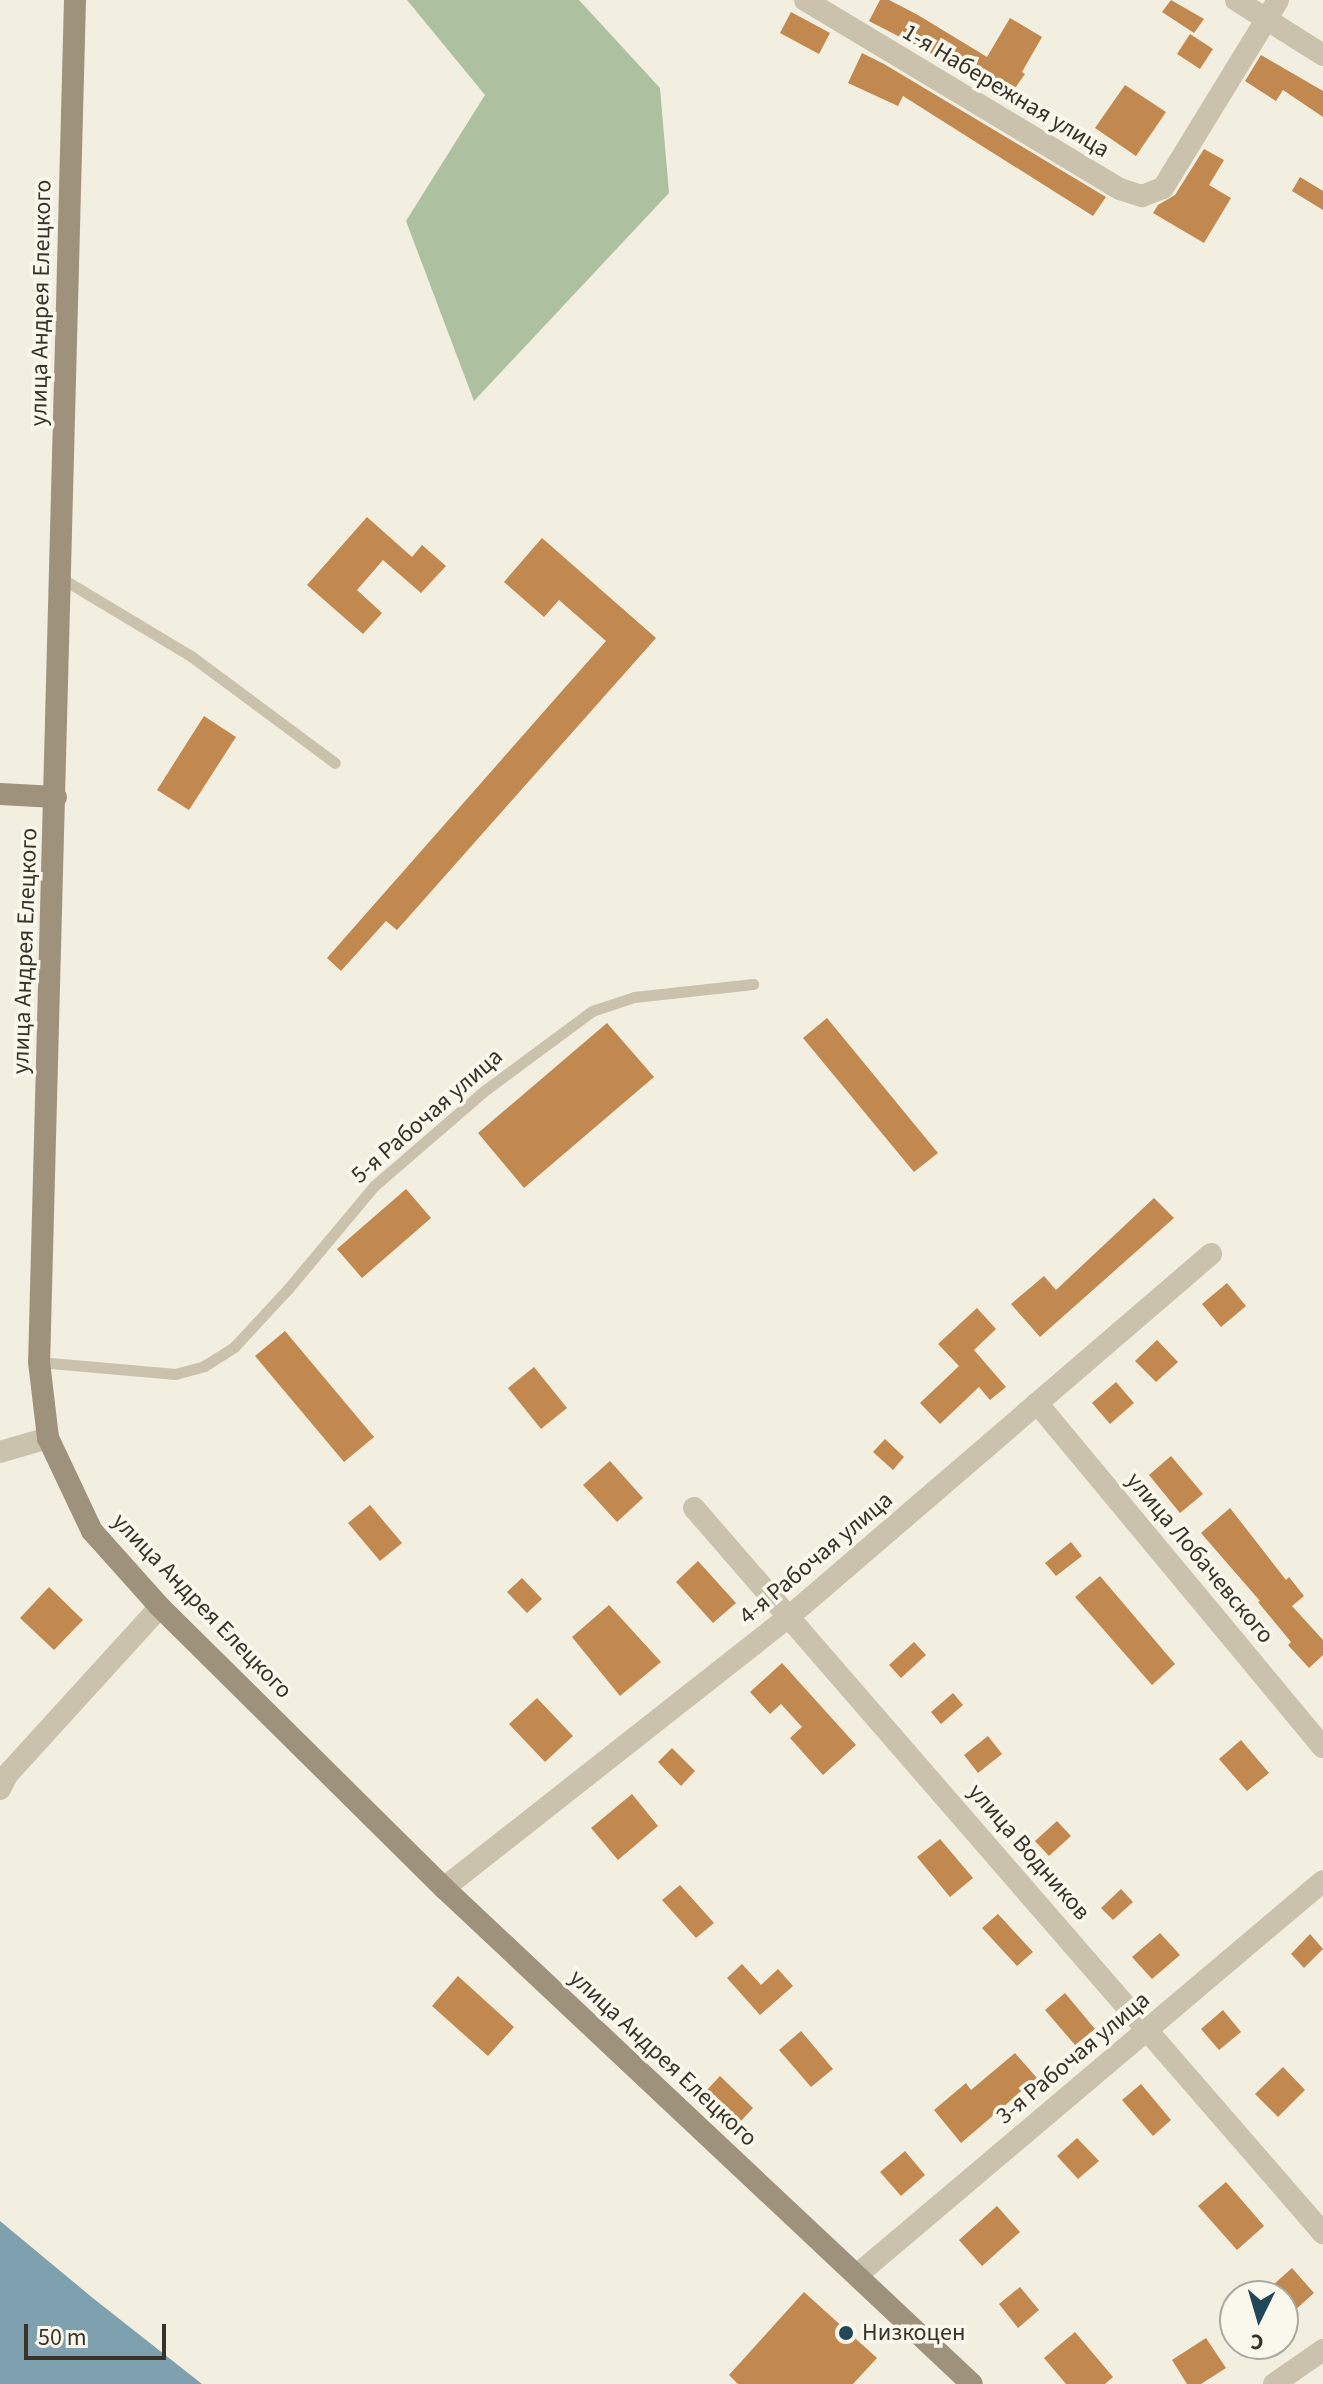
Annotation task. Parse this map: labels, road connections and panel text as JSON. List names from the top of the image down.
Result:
{
  "streets": {
    "main road": ["улица Андрея Елецкого"],
    "street": [
      "1-я Набережная улица",
      "4-я Рабочая улица",
      "улица Лобачевского",
      "улица Водников",
      "3-я Рабочая улица"
    ],
    "lane": ["5-я Рабочая улица"]
  },
  "crossings": [
    ["улица Андрея Елецкого", "5-я Рабочая улица"],
    ["улица Андрея Елецкого", "4-я Рабочая улица"],
    ["улица Андрея Елецкого", "3-я Рабочая улица"],
    ["4-я Рабочая улица", "улица Лобачевского"],
    ["4-я Рабочая улица", "улица Водников"],
    ["улица Водников", "3-я Рабочая улица"]
  ],
  "places": ["Низкоцен"],
  "scale_bar": "50 m",
  "north": "bottom"
}
